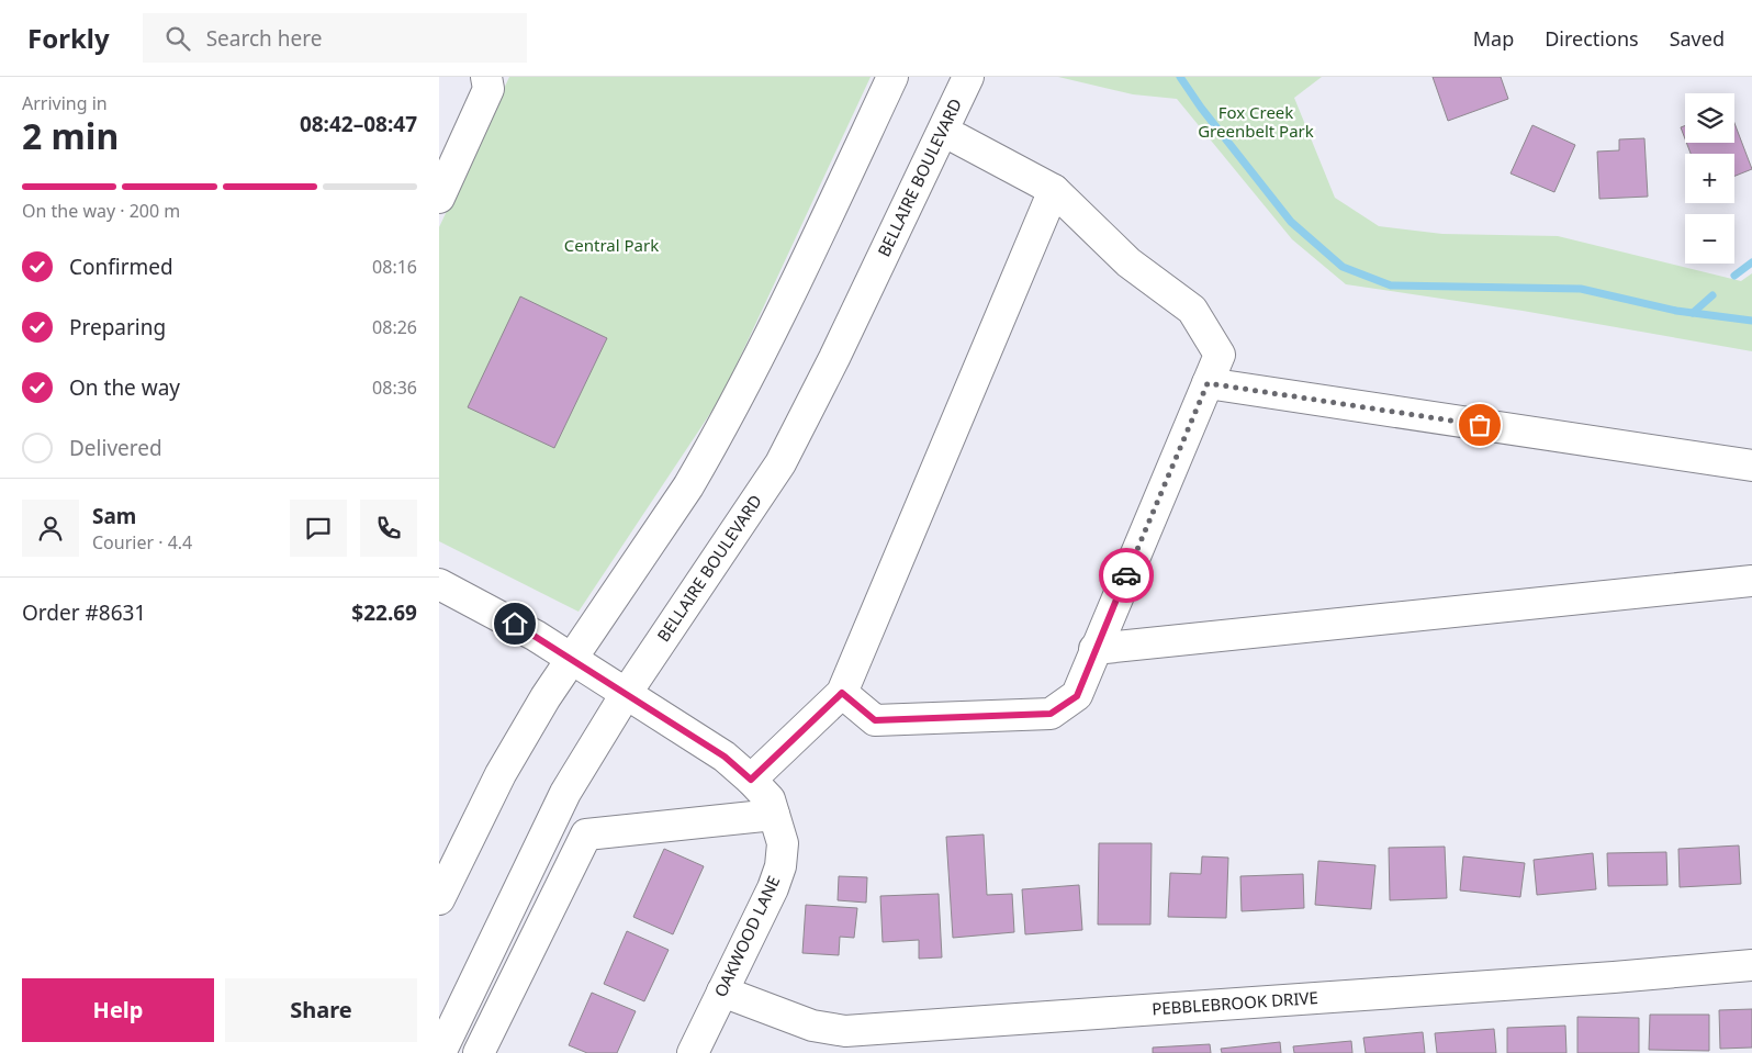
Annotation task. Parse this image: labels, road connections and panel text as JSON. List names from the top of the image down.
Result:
{
  "streets": {
    "main road": ["BELLAIRE BOULEVARD", "OAKWOOD LANE", "PEBBLEBROOK DRIVE"]
  },
  "crossings": [
    ["BELLAIRE BOULEVARD", "OAKWOOD LANE"],
    ["OAKWOOD LANE", "PEBBLEBROOK DRIVE"]
  ],
  "parks": ["Fox Creek Greenbelt Park", "Central Park"],
  "page": {
    "header": "Forkly",
    "search": "Search here",
    "nav": ["Map", "Directions", "Saved"],
    "heading": ["2 min", "Arriving in", "08:42–08:47"],
    "panel": [
      "Sam",
      "Courier · 4.4",
      "Order #8631",
      "$22.69"
    ],
    "map_buttons": ["+", "−"],
    "bar": "On the way · 200 m",
    "list": [
      ["Confirmed", "08:16"],
      ["Preparing", "08:26"],
      ["On the way", "08:36"],
      "Delivered"
    ],
    "buttons": ["Help", "Share"]
  }
}
